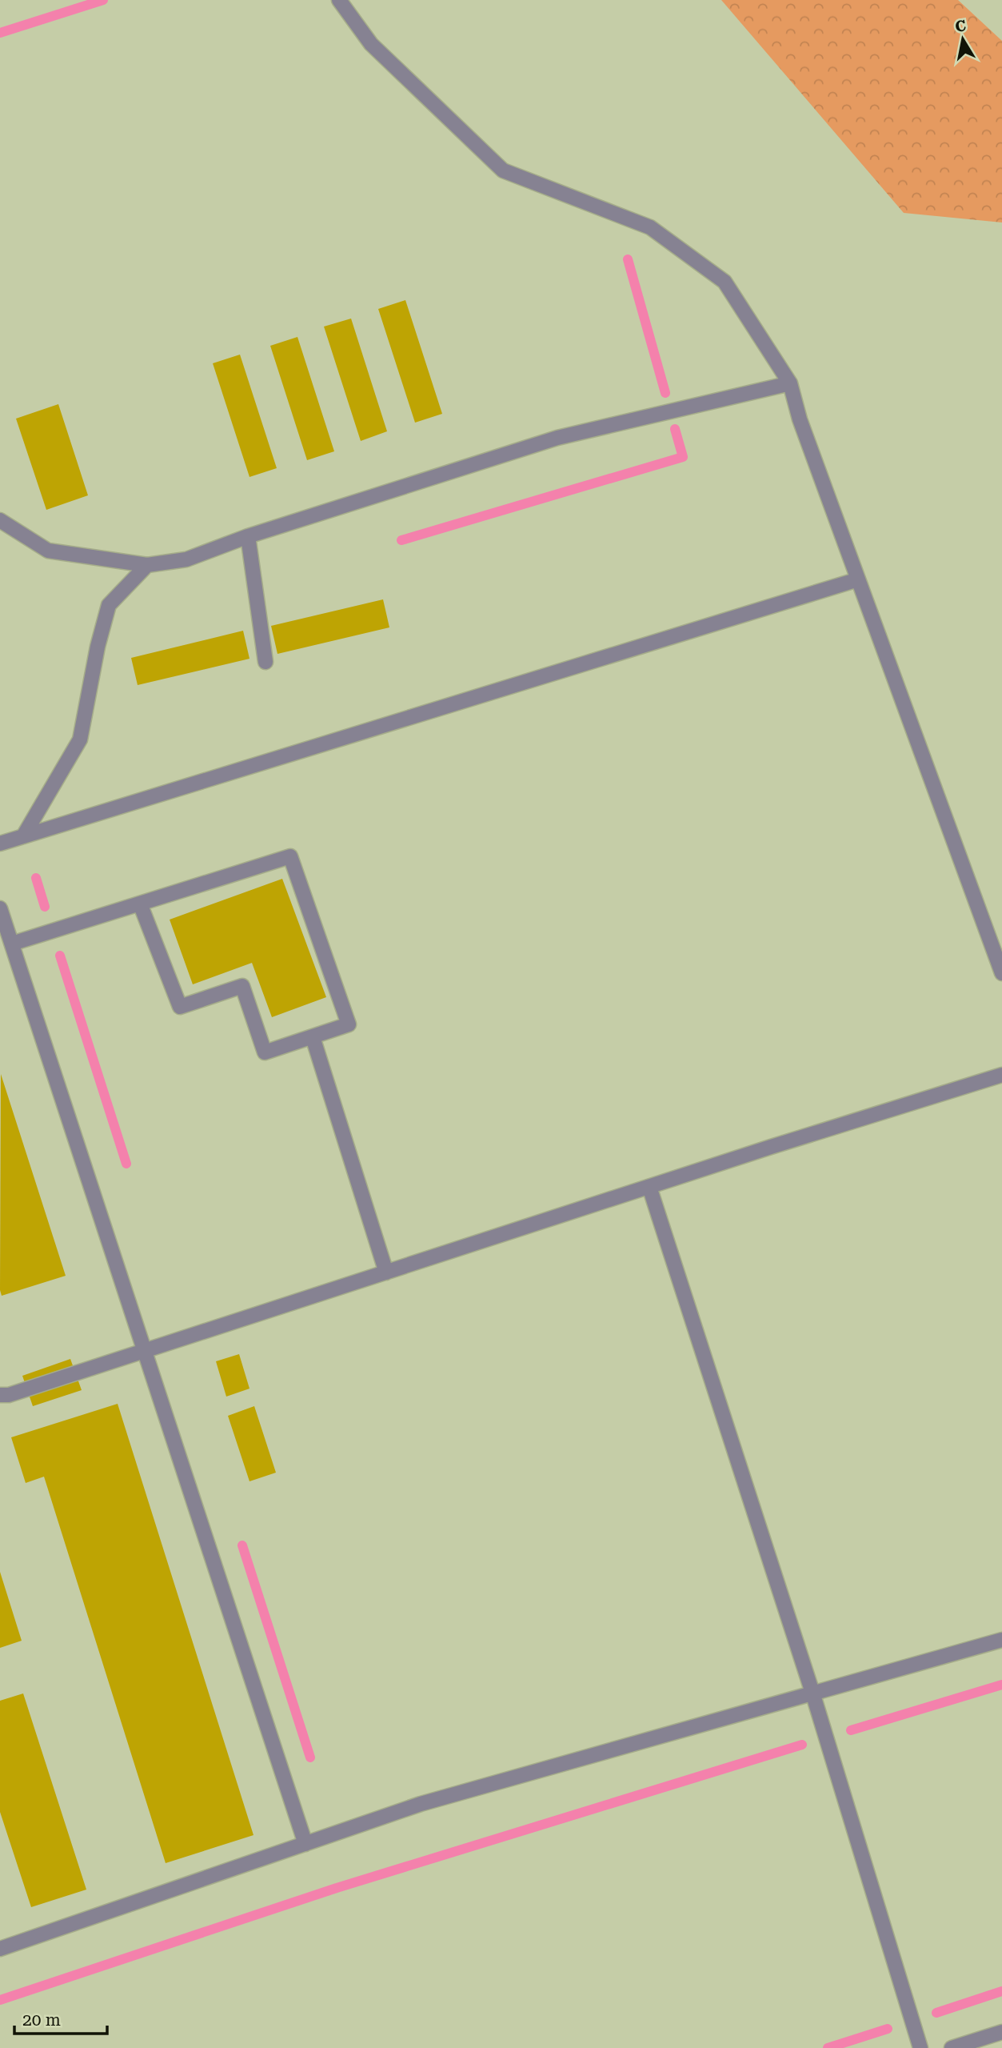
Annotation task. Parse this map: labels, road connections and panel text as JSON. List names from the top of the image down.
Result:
{
  "scale_bar": "20 m",
  "north": "top"
}
